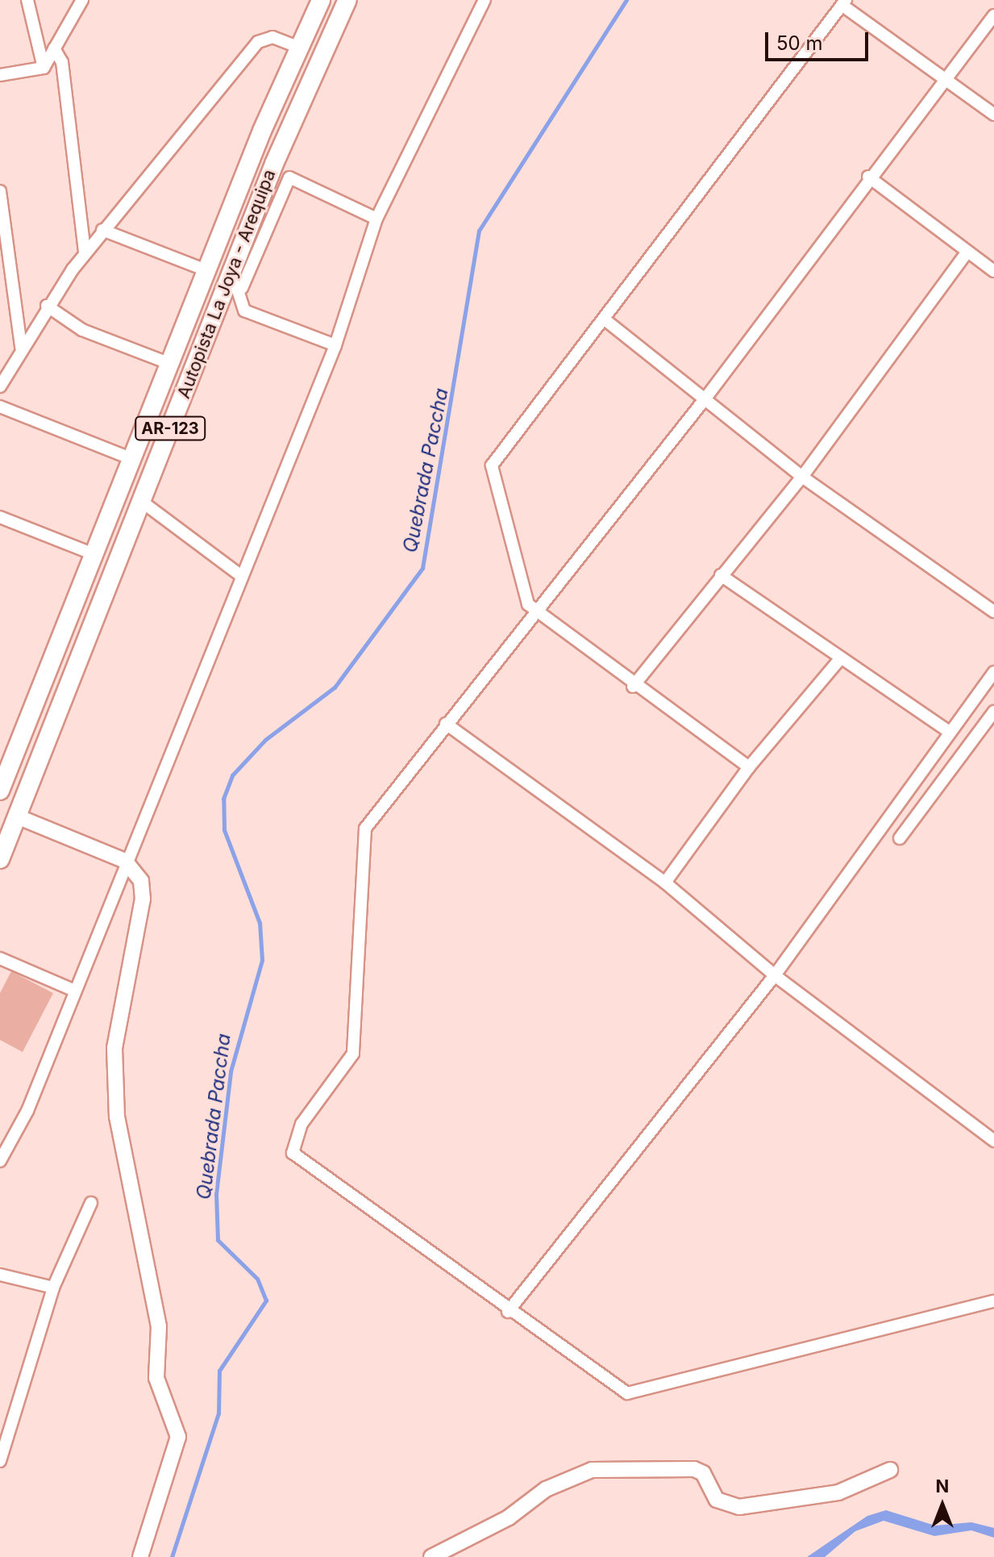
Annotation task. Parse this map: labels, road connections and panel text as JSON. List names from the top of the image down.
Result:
{
  "streets": {
    "main road": ["Autopista La Joya - Arequipa", "AR-123"]
  },
  "water": ["Quebrada Paccha"],
  "scale_bar": "50 m",
  "north": "top"
}
